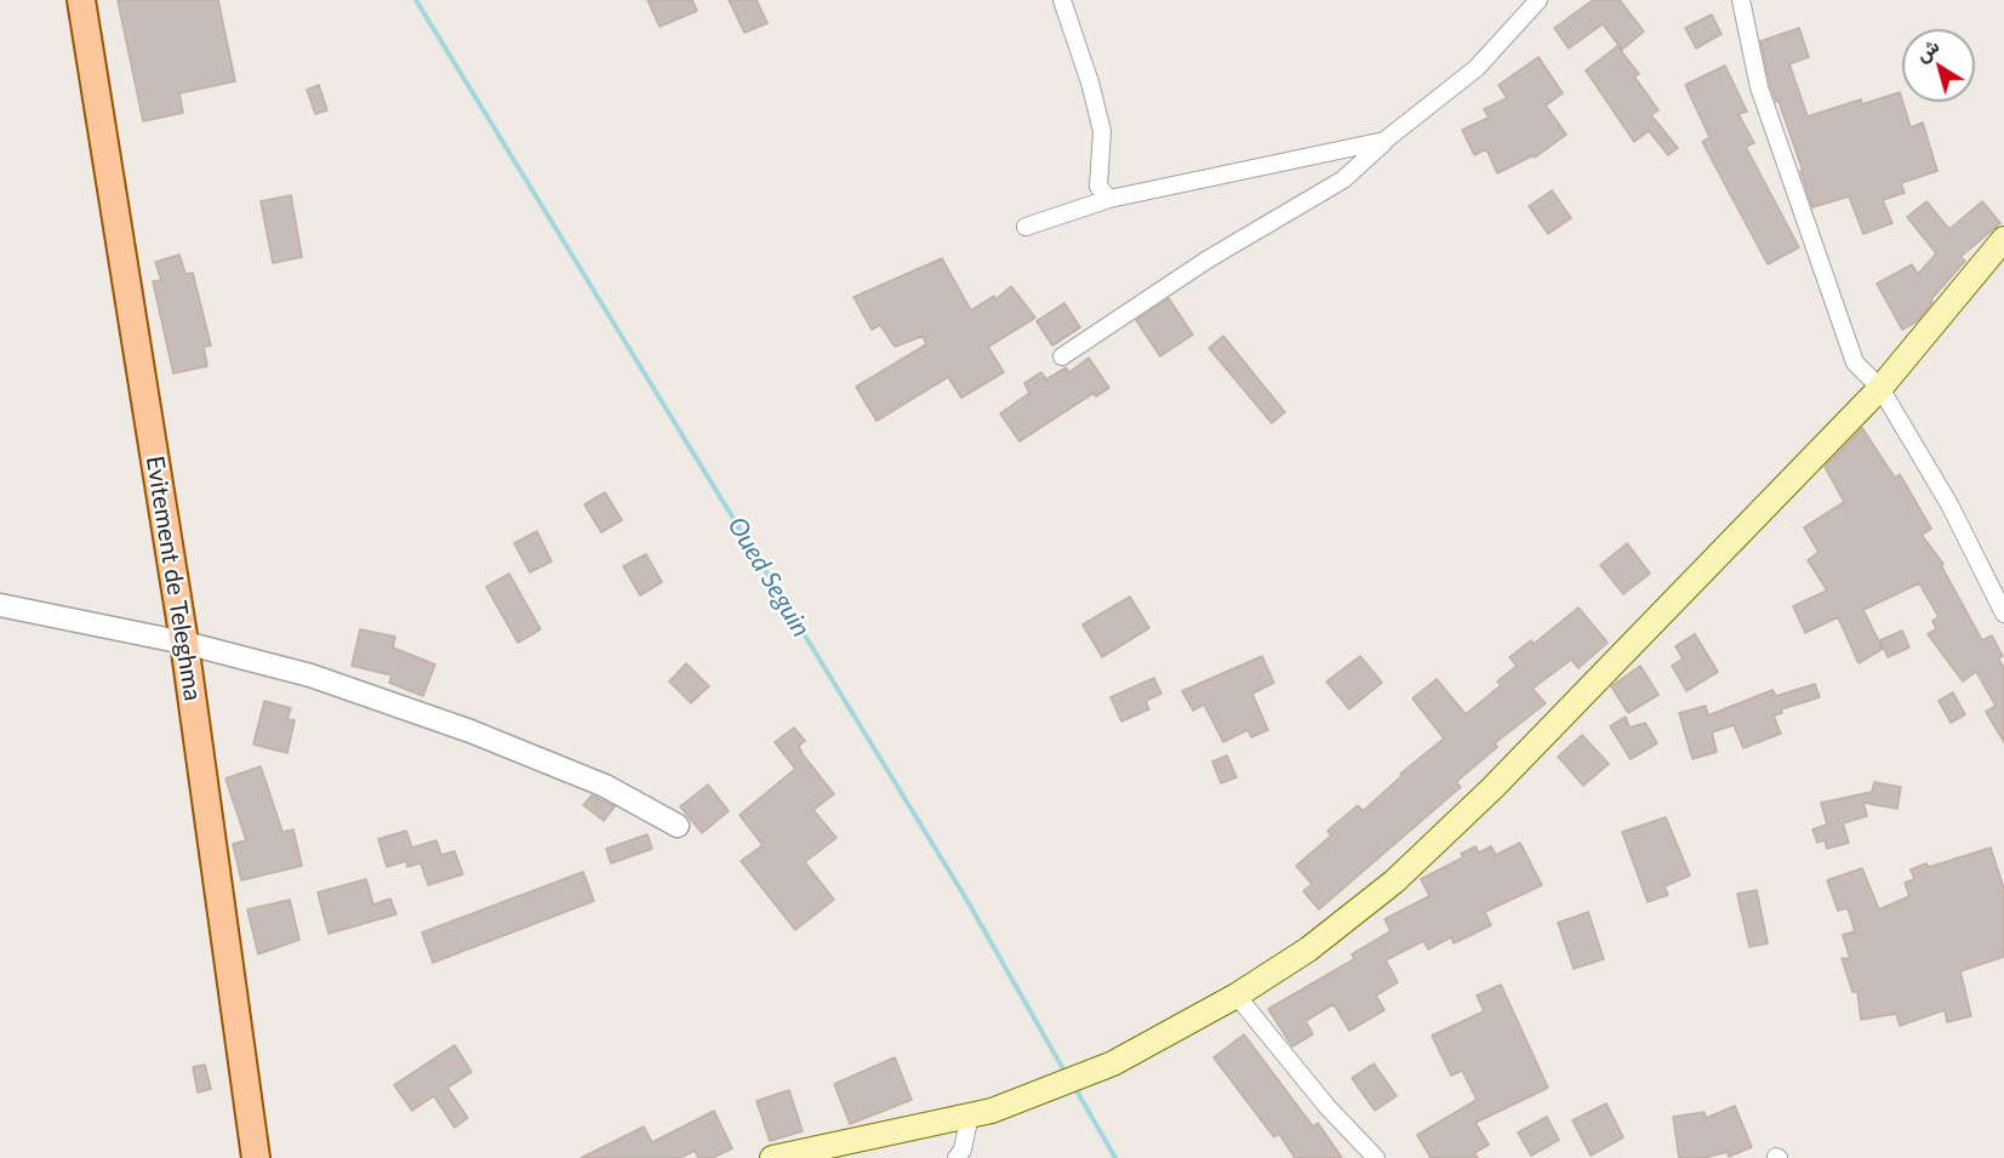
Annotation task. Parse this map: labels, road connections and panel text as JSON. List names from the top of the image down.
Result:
{
  "streets": {
    "main road": ["Evitement de Teleghma"]
  },
  "water": ["Oued Seguin"],
  "north": "top left"
}
